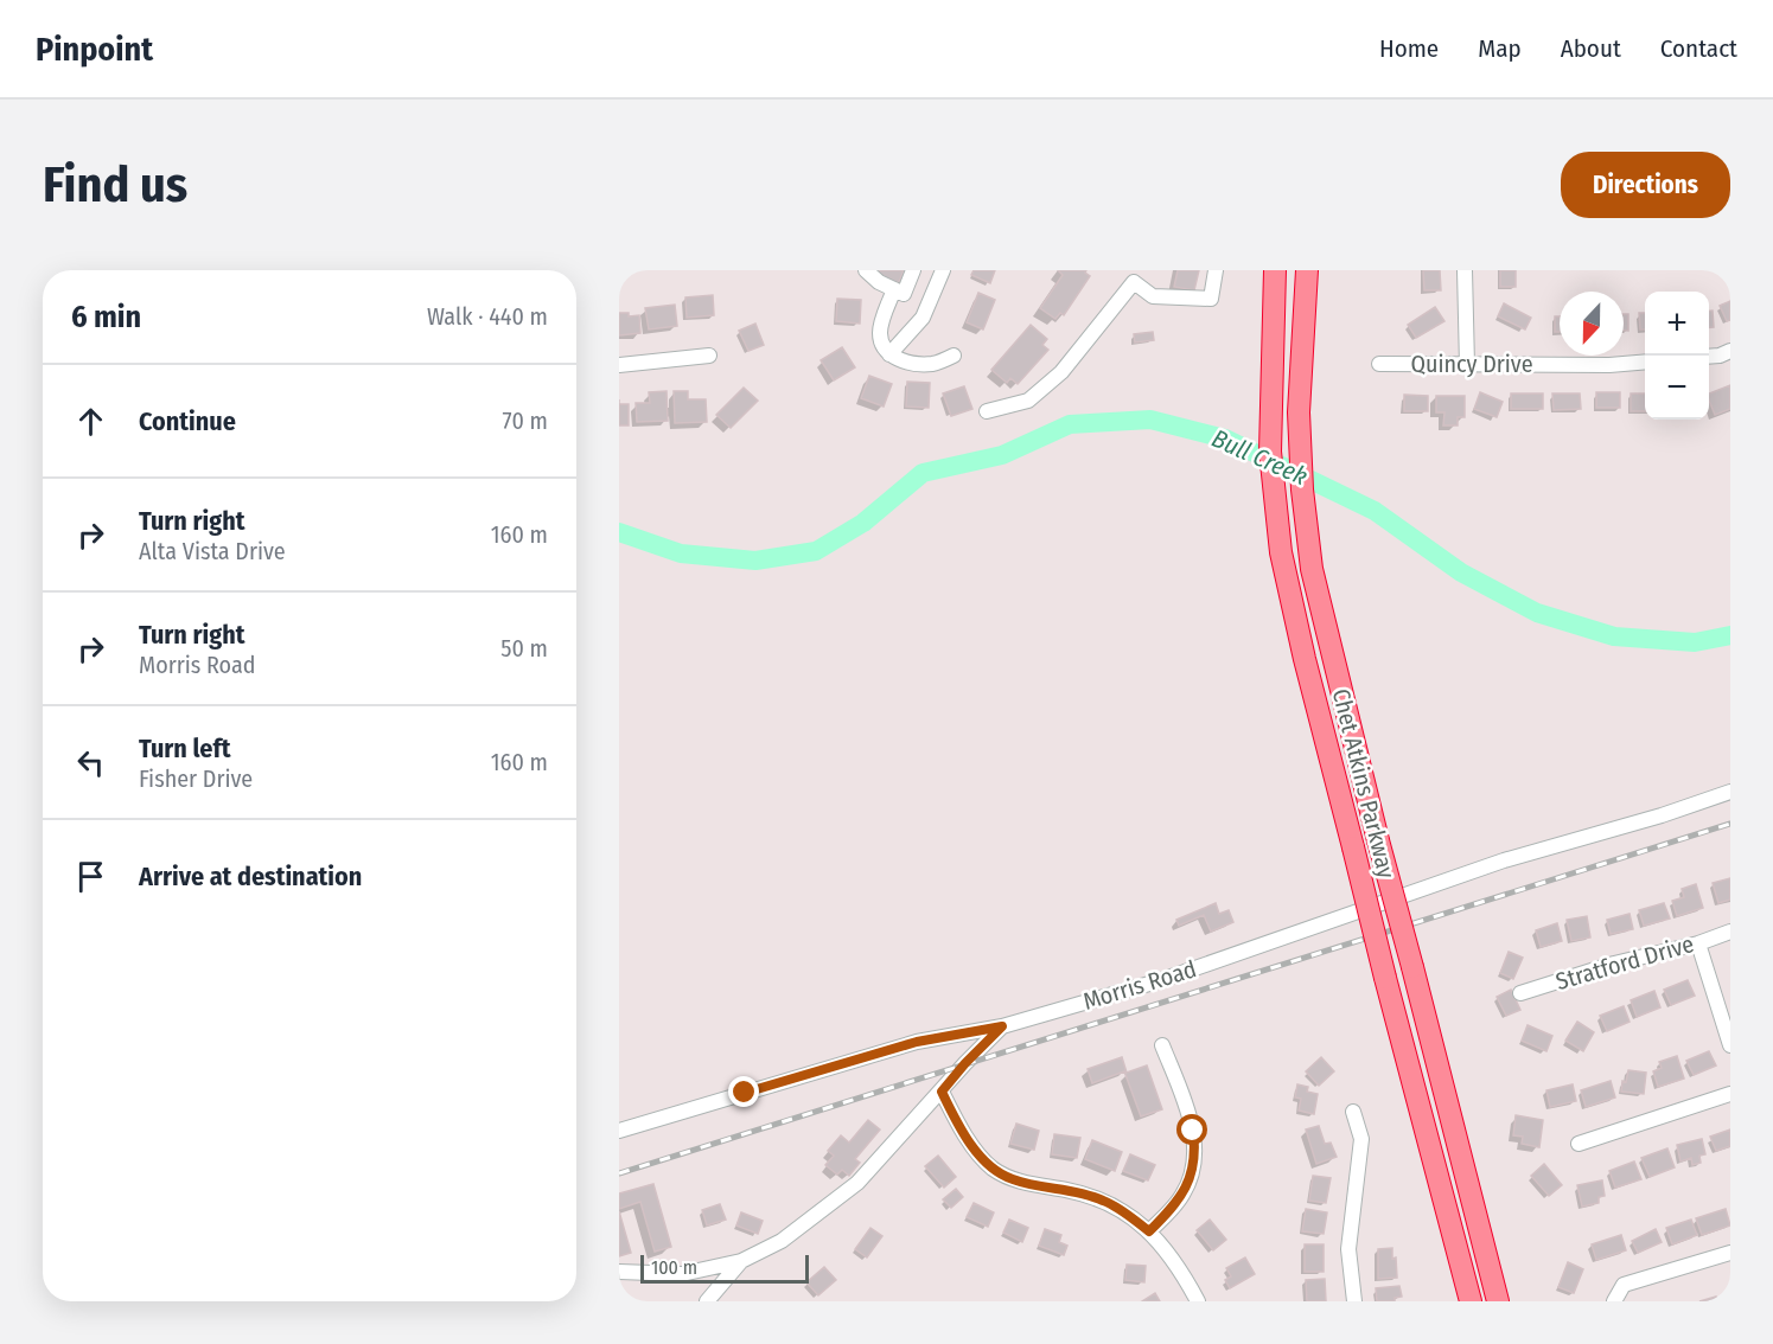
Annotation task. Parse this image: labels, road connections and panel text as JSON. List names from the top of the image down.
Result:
{
  "streets": {
    "highway": ["Chet Atkins Parkway"],
    "street": ["Quincy Drive", "Stratford Drive", "Morris Road"]
  },
  "water": ["Bull Creek"],
  "scale_bar": "100 m",
  "north": "bottom",
  "page": {
    "header": "Pinpoint",
    "nav": [
      "Home",
      "Map",
      "About",
      "Contact"
    ],
    "buttons": "Directions",
    "title": "Find us",
    "heading": ["6 min", "Walk · 440 m"],
    "map_buttons": ["+", "−"],
    "list": [
      ["Continue", "70 m"],
      ["Turn right", "Alta Vista Drive", "160 m"],
      ["Turn right", "Morris Road", "50 m"],
      ["Turn left", "Fisher Drive", "160 m"],
      "Arrive at destination"
    ],
    "scale": "100 m"
  }
}
